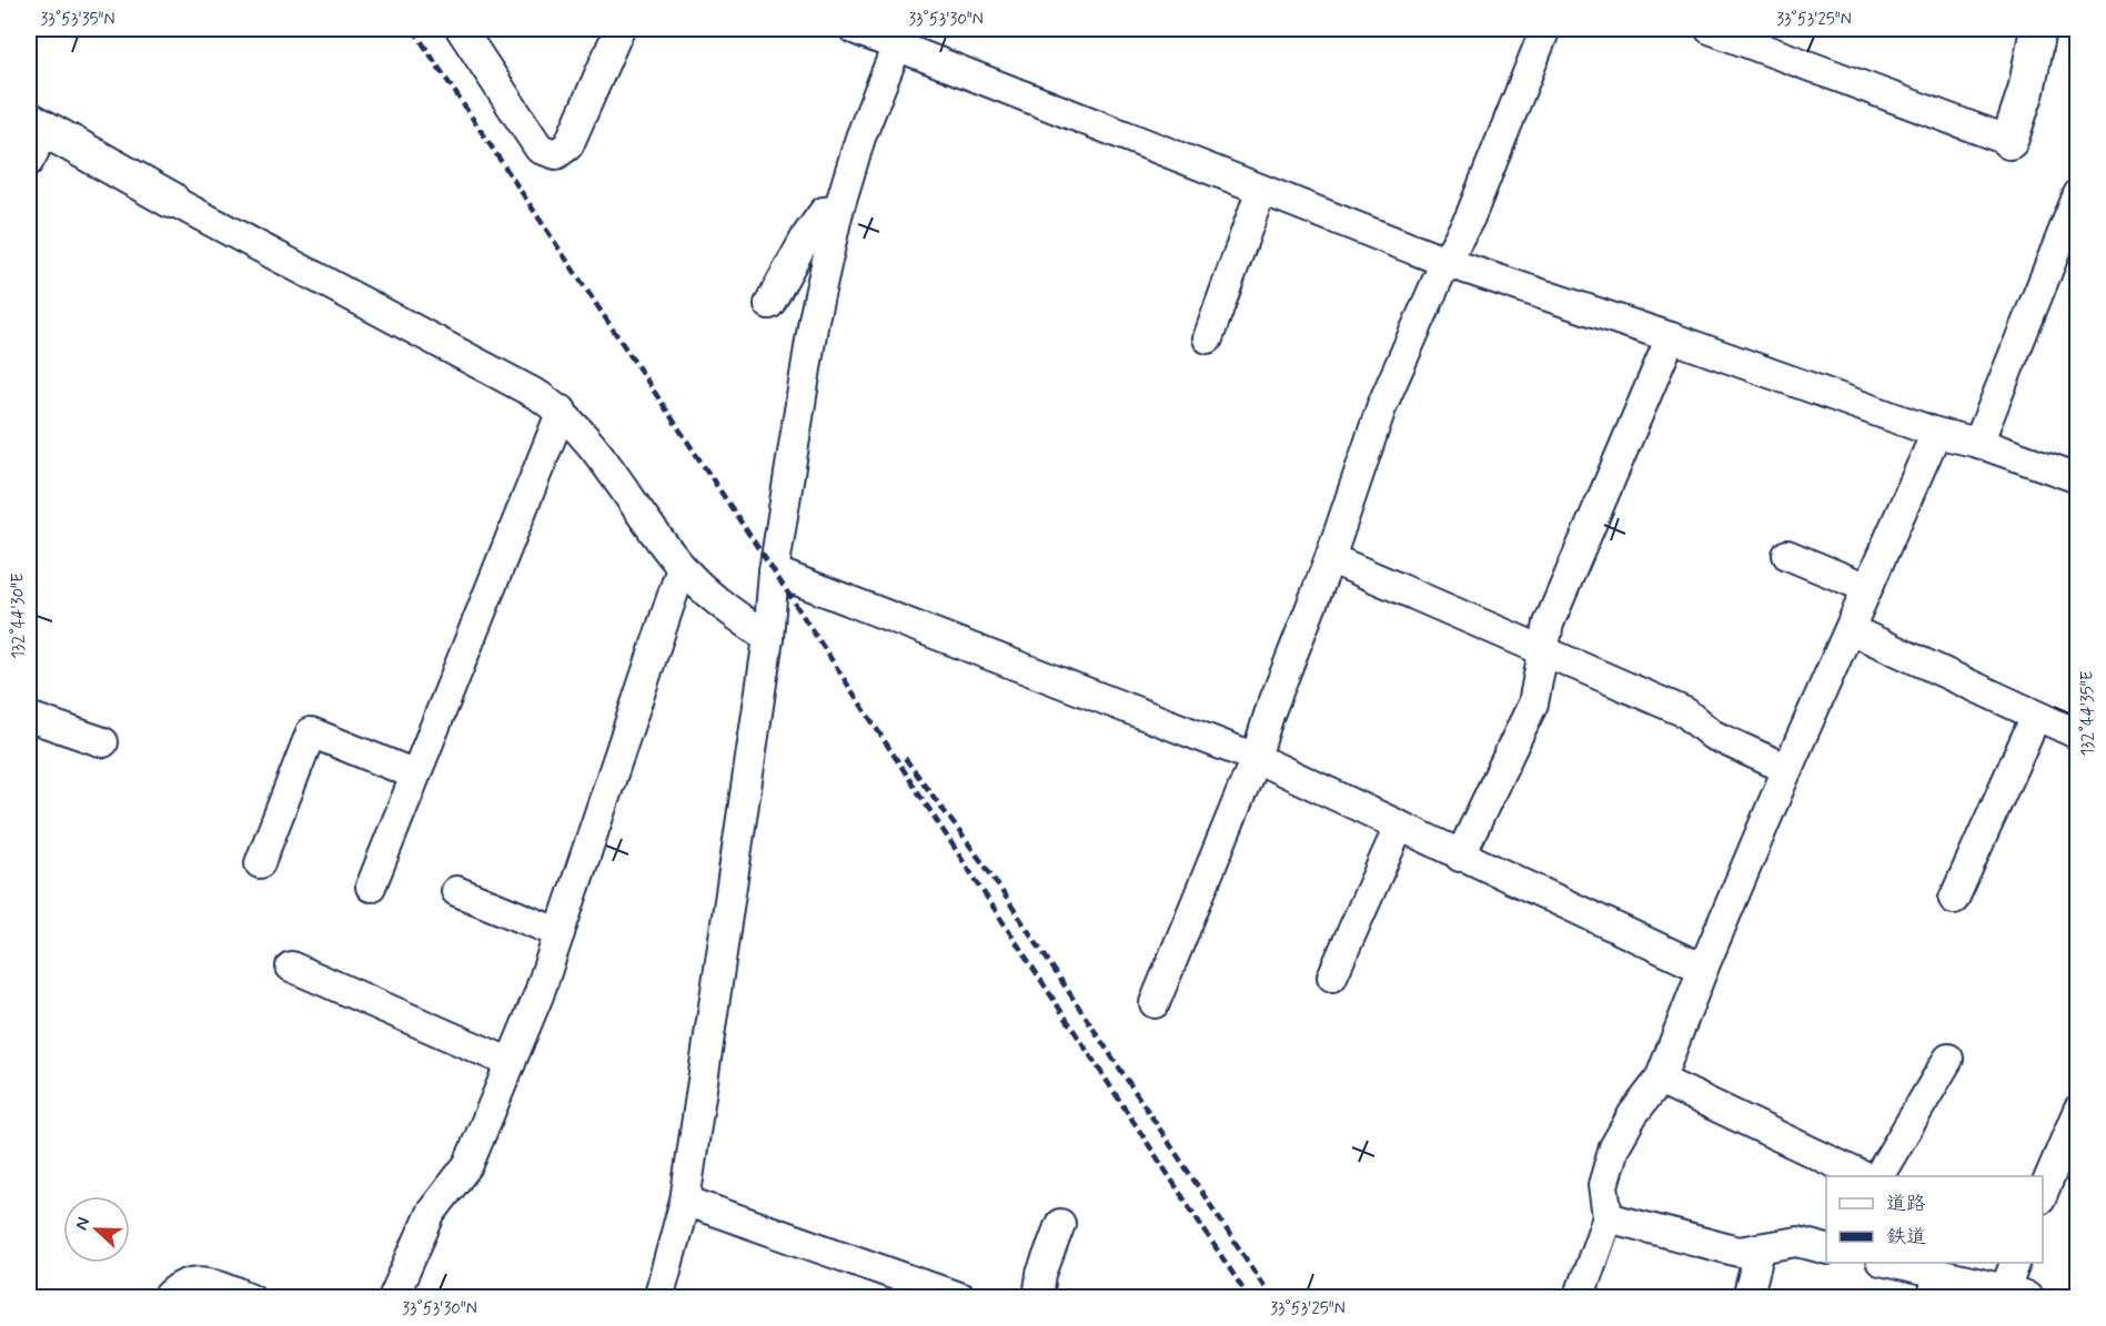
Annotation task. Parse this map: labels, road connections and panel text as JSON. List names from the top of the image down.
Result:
{
  "legend": ["道路", "鉄道"],
  "north": "left",
  "coordinates": [
    "33°53'35\"N",
    "33°53'30\"N",
    "33°53'25\"N",
    "132°44'30\"E",
    "132°44'35\"E"
  ]
}
